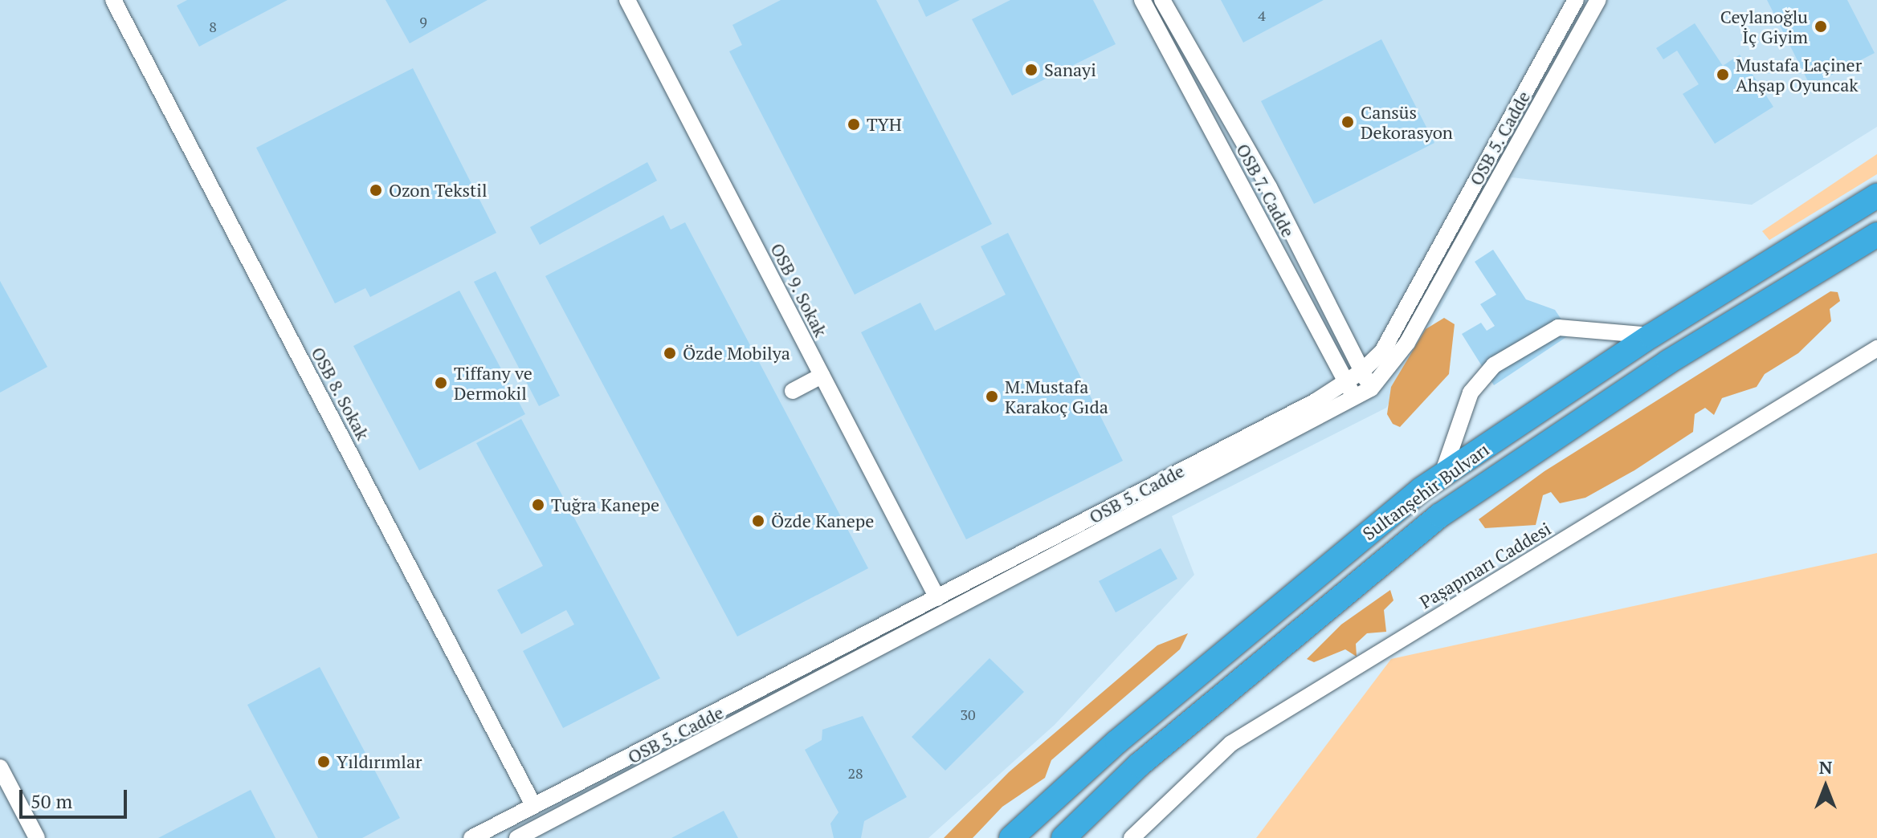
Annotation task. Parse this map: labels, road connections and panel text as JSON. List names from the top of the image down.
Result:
{
  "streets": {
    "highway": ["Sultanşehir Bulvarı"],
    "street": [
      "OSB 5. Cadde",
      "OSB 7. Cadde",
      "OSB 9. Sokak",
      "OSB 8. Sokak",
      "Paşapınarı Caddesi"
    ]
  },
  "crossings": [
    ["OSB 5. Cadde", "OSB 7. Cadde"]
  ],
  "places": [
    "Ceylanoğlu İç Giyim",
    "Sanayi",
    "Mustafa Laçiner Ahşap Oyuncak",
    "Cansüs Dekorasyon",
    "TYH",
    "Ozon Tekstil",
    "Özde Mobilya",
    "Tiffany ve Dermokil",
    "M.Mustafa Karakoç Gıda",
    "Tuğra Kanepe",
    "Özde Kanepe",
    "Yıldırımlar"
  ],
  "house_numbers": [
    "4",
    "9",
    "8",
    "30",
    "28"
  ],
  "scale_bar": "50 m",
  "north": "top"
}
